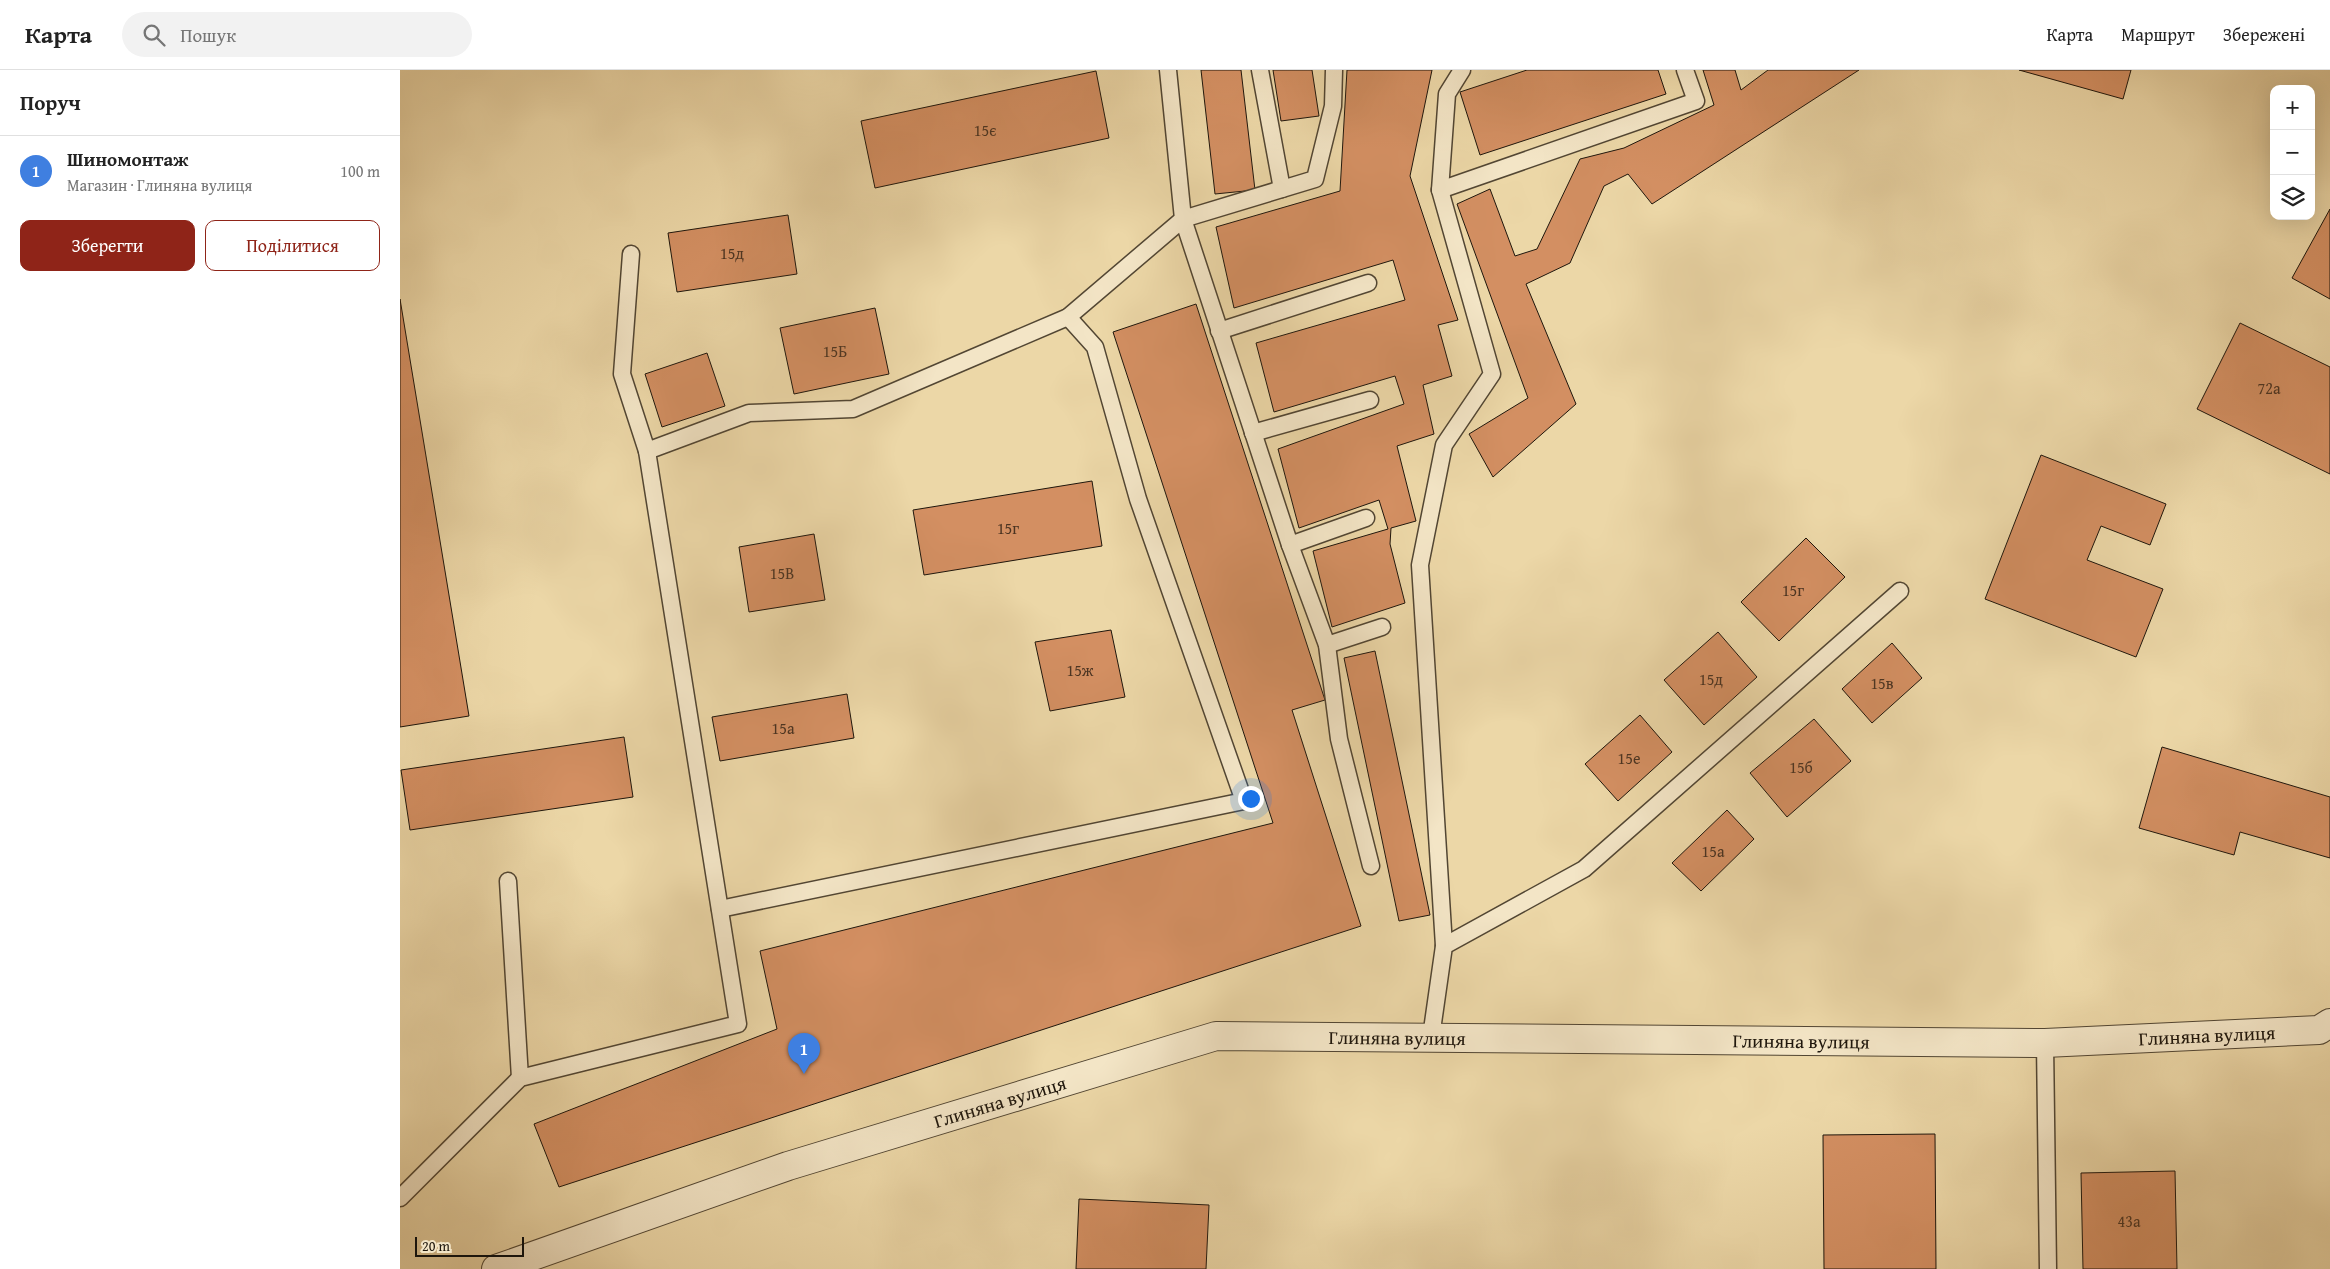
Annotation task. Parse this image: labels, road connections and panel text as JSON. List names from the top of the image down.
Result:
{
  "streets": {
    "street": ["Глиняна вулиця"]
  },
  "house_numbers": [
    "15є",
    "15д",
    "15Б",
    "72а",
    "15г",
    "15В",
    "15г",
    "15ж",
    "15д",
    "15в",
    "15а",
    "15е",
    "15б",
    "15а",
    "43а"
  ],
  "scale_bar": "20 m",
  "page": {
    "header": "Карта",
    "search": "Пошук",
    "nav": ["Карта", "Маршрут", "Збережені"],
    "heading": "Поруч",
    "map_buttons": ["+", "−"],
    "list": [
      {
        "mark": "1",
        "name": "Шиномонтаж",
        "note": "Магазин · Глиняна вулиця",
        "value": "100 m"
      }
    ],
    "buttons": ["Зберегти", "Поділитися"],
    "pins": "1",
    "scale": "20 m"
  }
}
